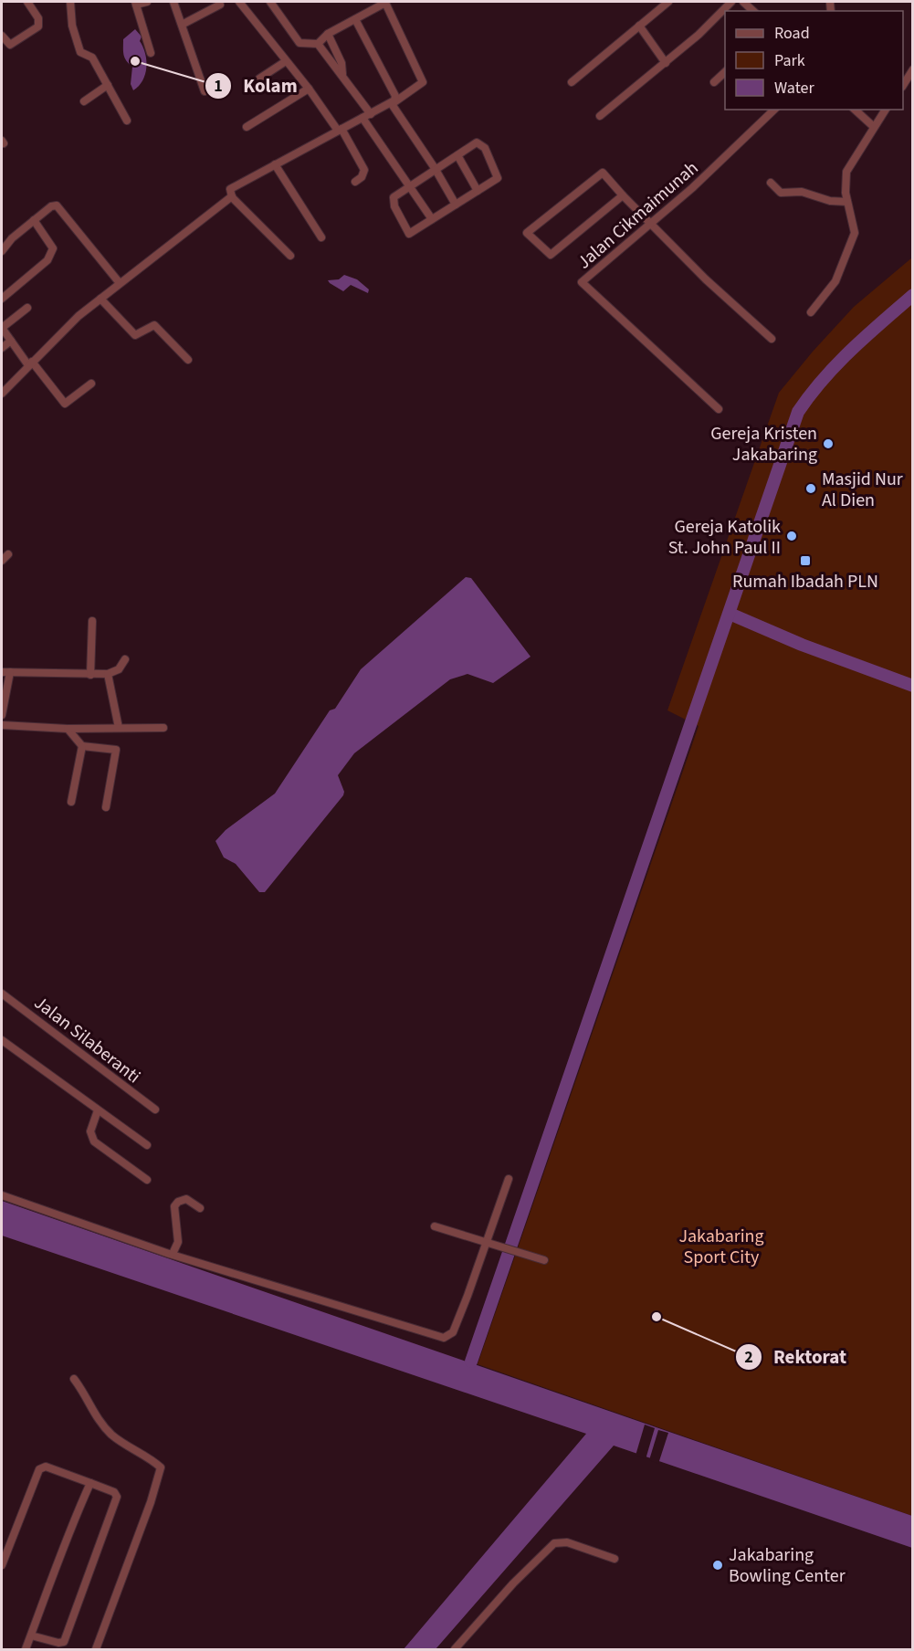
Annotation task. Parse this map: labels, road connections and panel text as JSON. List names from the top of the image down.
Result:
{
  "streets": {
    "street": ["Jalan Cikmaimunah", "Jalan Silaberanti"]
  },
  "parks": ["Jakabaring Sport City"],
  "places": {
    "other": [
      "Kolam",
      "Gereja Kristen Jakabaring",
      "Masjid Nur Al Dien",
      "Gereja Katolik St. John Paul II",
      "Rektorat",
      "Jakabaring Bowling Center"
    ],
    "transit": ["Rumah Ibadah PLN"]
  },
  "legend": ["Road", "Park", "Water"]
}
